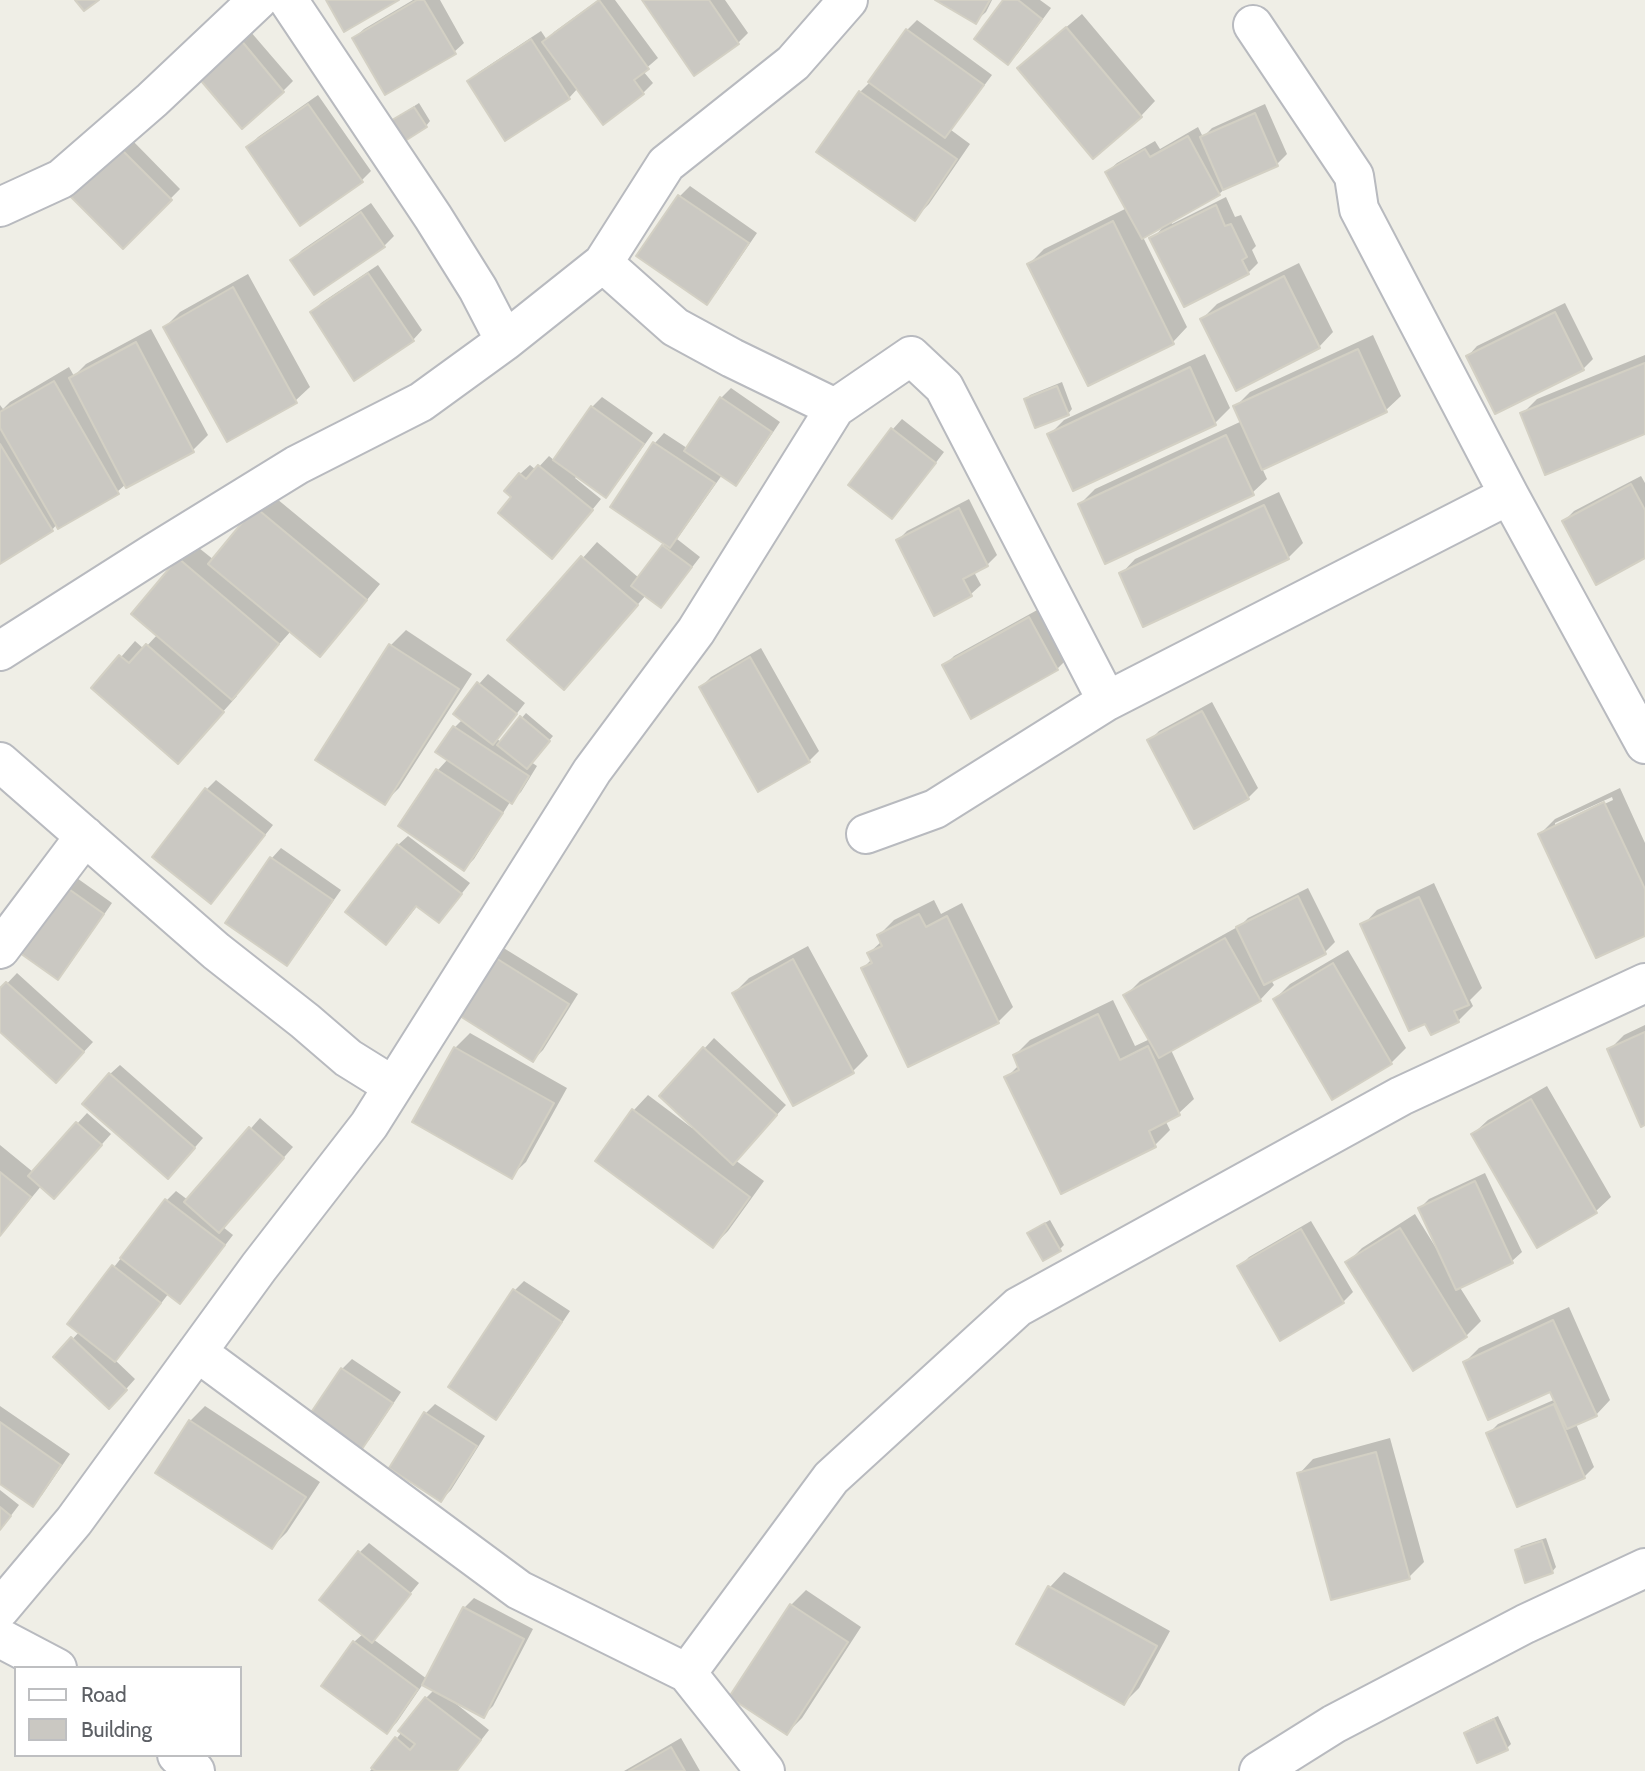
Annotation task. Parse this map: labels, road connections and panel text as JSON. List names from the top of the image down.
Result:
{
  "legend": ["Road", "Building"]
}
